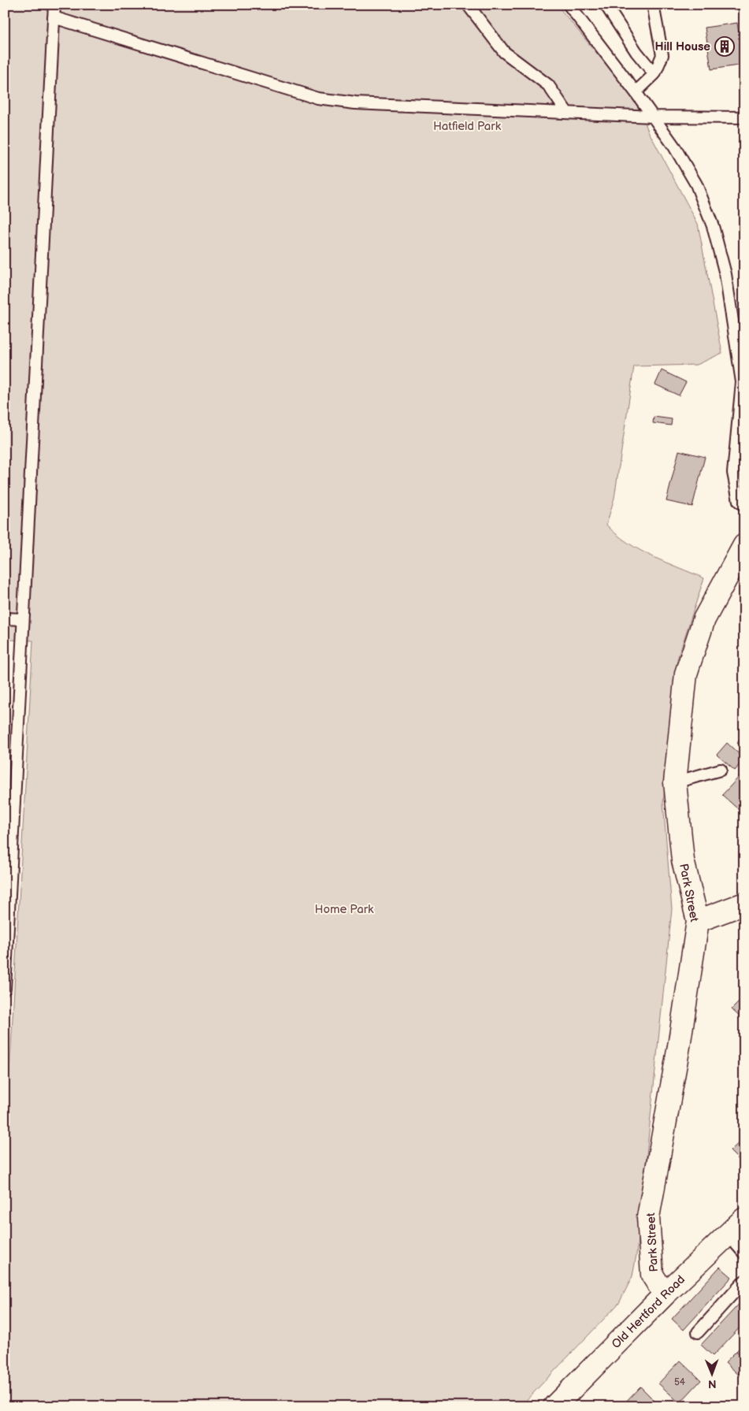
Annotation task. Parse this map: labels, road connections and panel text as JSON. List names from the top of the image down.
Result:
{
  "streets": {
    "street": ["Park Street", "Old Hertford Road"]
  },
  "crossings": [
    ["Park Street", "Old Hertford Road"]
  ],
  "parks": ["Hatfield Park", "Home Park"],
  "places": {
    "building": ["Hill House"]
  },
  "house_numbers": ["54"],
  "north": "bottom"
}
